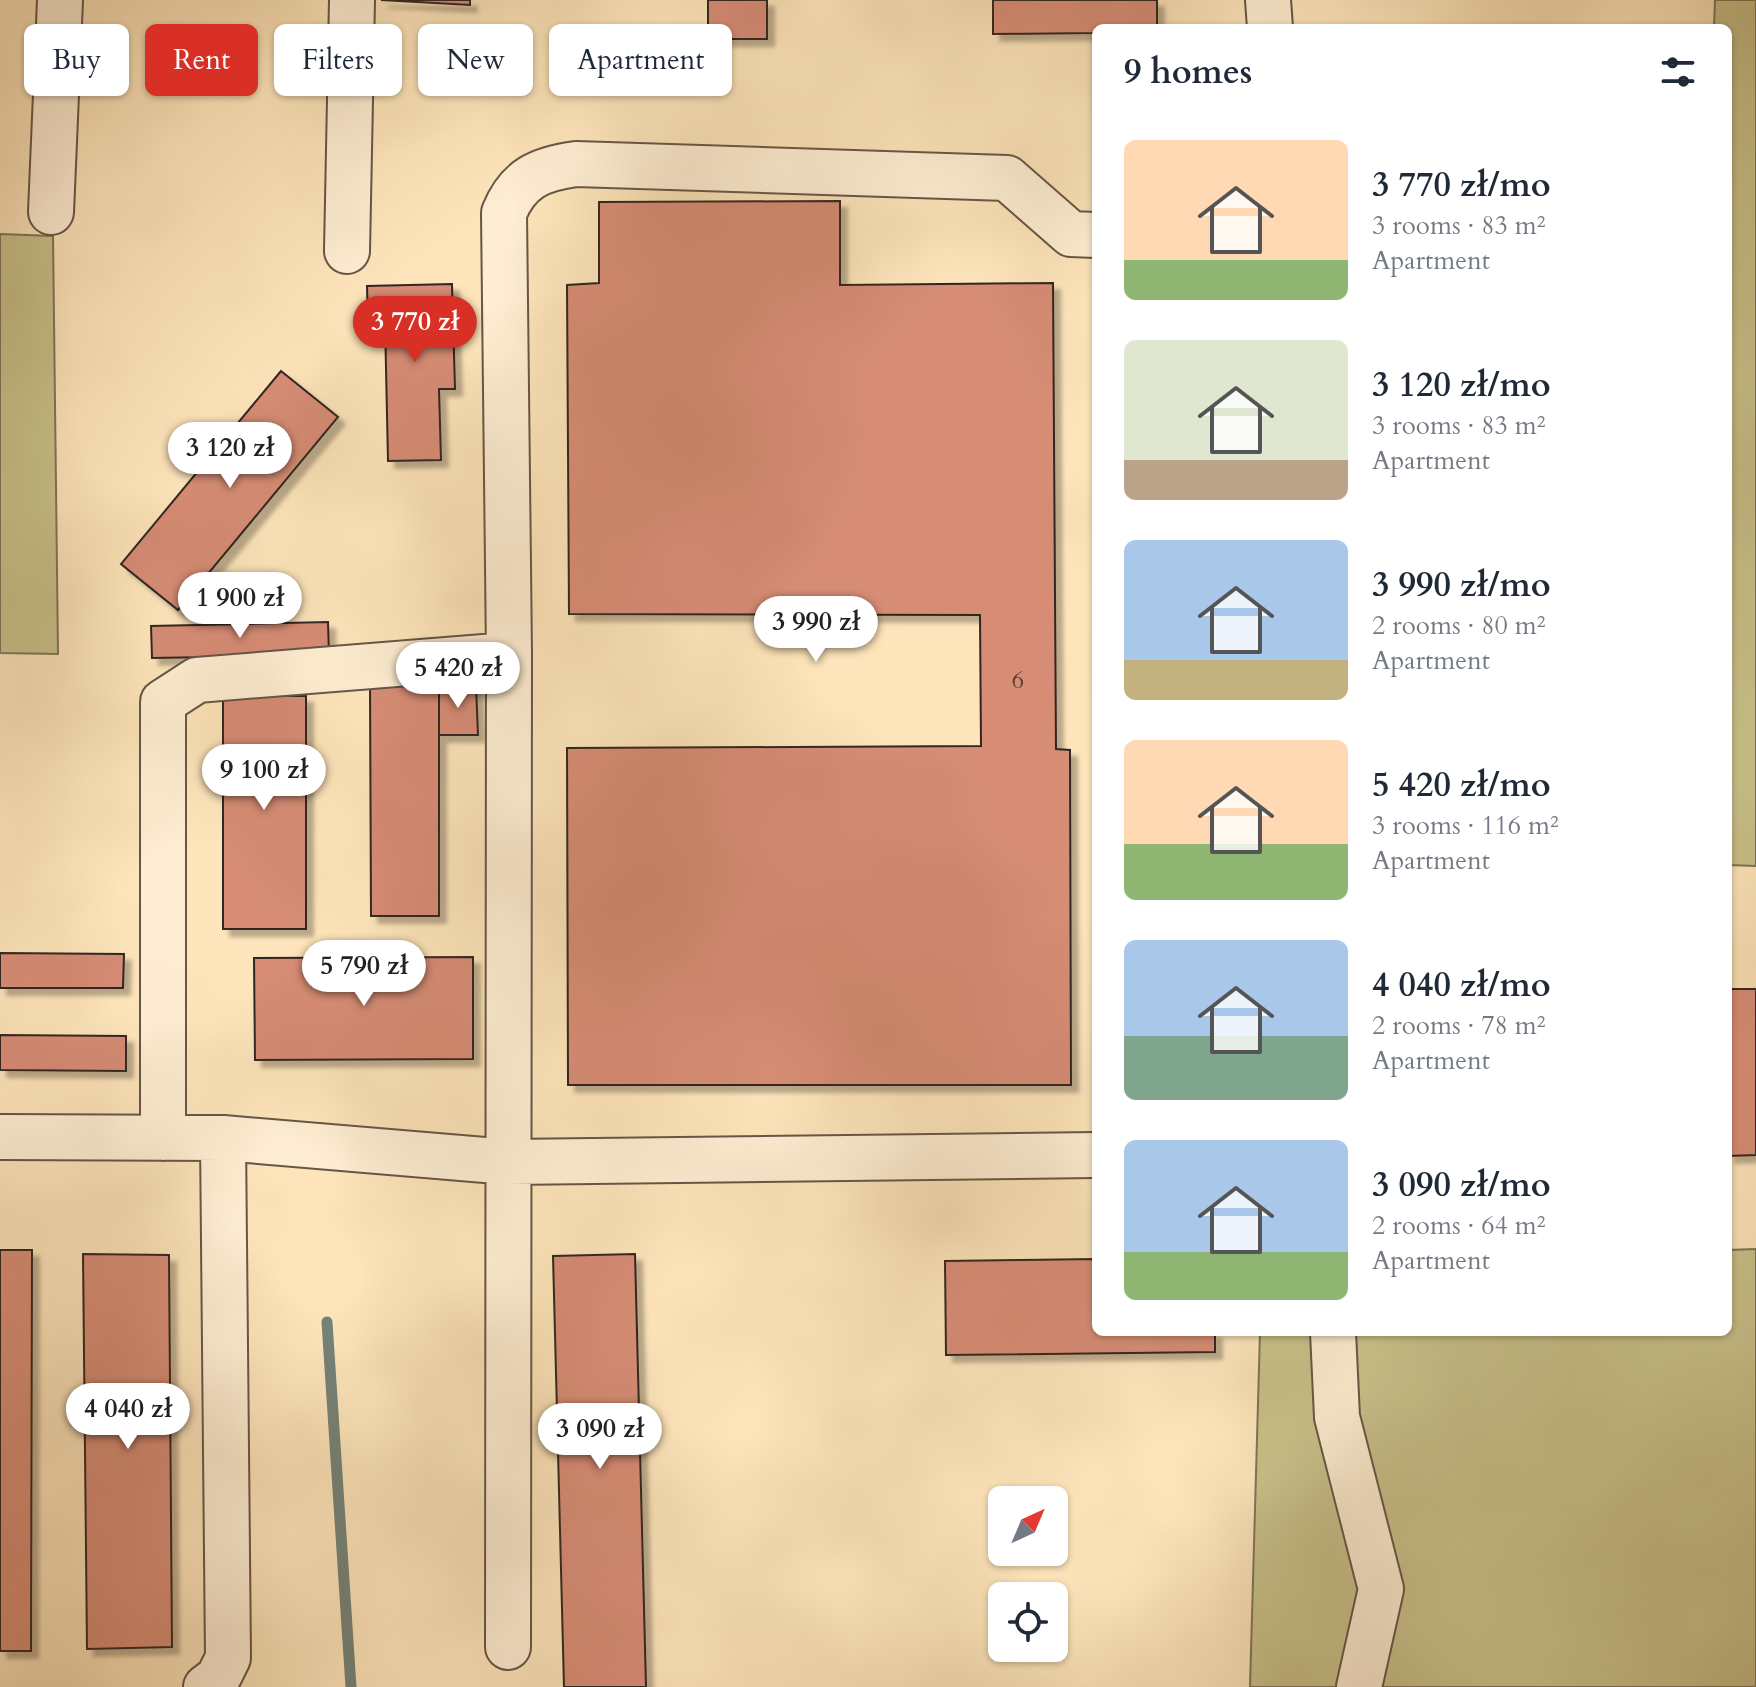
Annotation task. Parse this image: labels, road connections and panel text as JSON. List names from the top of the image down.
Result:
{
  "house_numbers": ["6"],
  "north": "top right",
  "page": {
    "chip": [
      "Buy",
      "Rent",
      "Filters",
      "New",
      "Apartment"
    ],
    "heading": "9 homes",
    "list": [
      {
        "name": "3 770 zł/mo",
        "note": "3 rooms · 83 m² · Apartment"
      },
      {
        "name": "3 120 zł/mo",
        "note": "3 rooms · 83 m² · Apartment"
      },
      {
        "name": "3 990 zł/mo",
        "note": "2 rooms · 80 m² · Apartment"
      },
      {
        "name": "5 420 zł/mo",
        "note": "3 rooms · 116 m² · Apartment"
      },
      {
        "name": "4 040 zł/mo",
        "note": "2 rooms · 78 m² · Apartment"
      },
      {
        "name": "3 090 zł/mo",
        "note": "2 rooms · 64 m² · Apartment"
      }
    ],
    "price": [
      "3 770 zł",
      "3 120 zł",
      "1 900 zł",
      "3 990 zł",
      "5 420 zł",
      "9 100 zł",
      "5 790 zł",
      "4 040 zł",
      "3 090 zł"
    ]
  }
}
